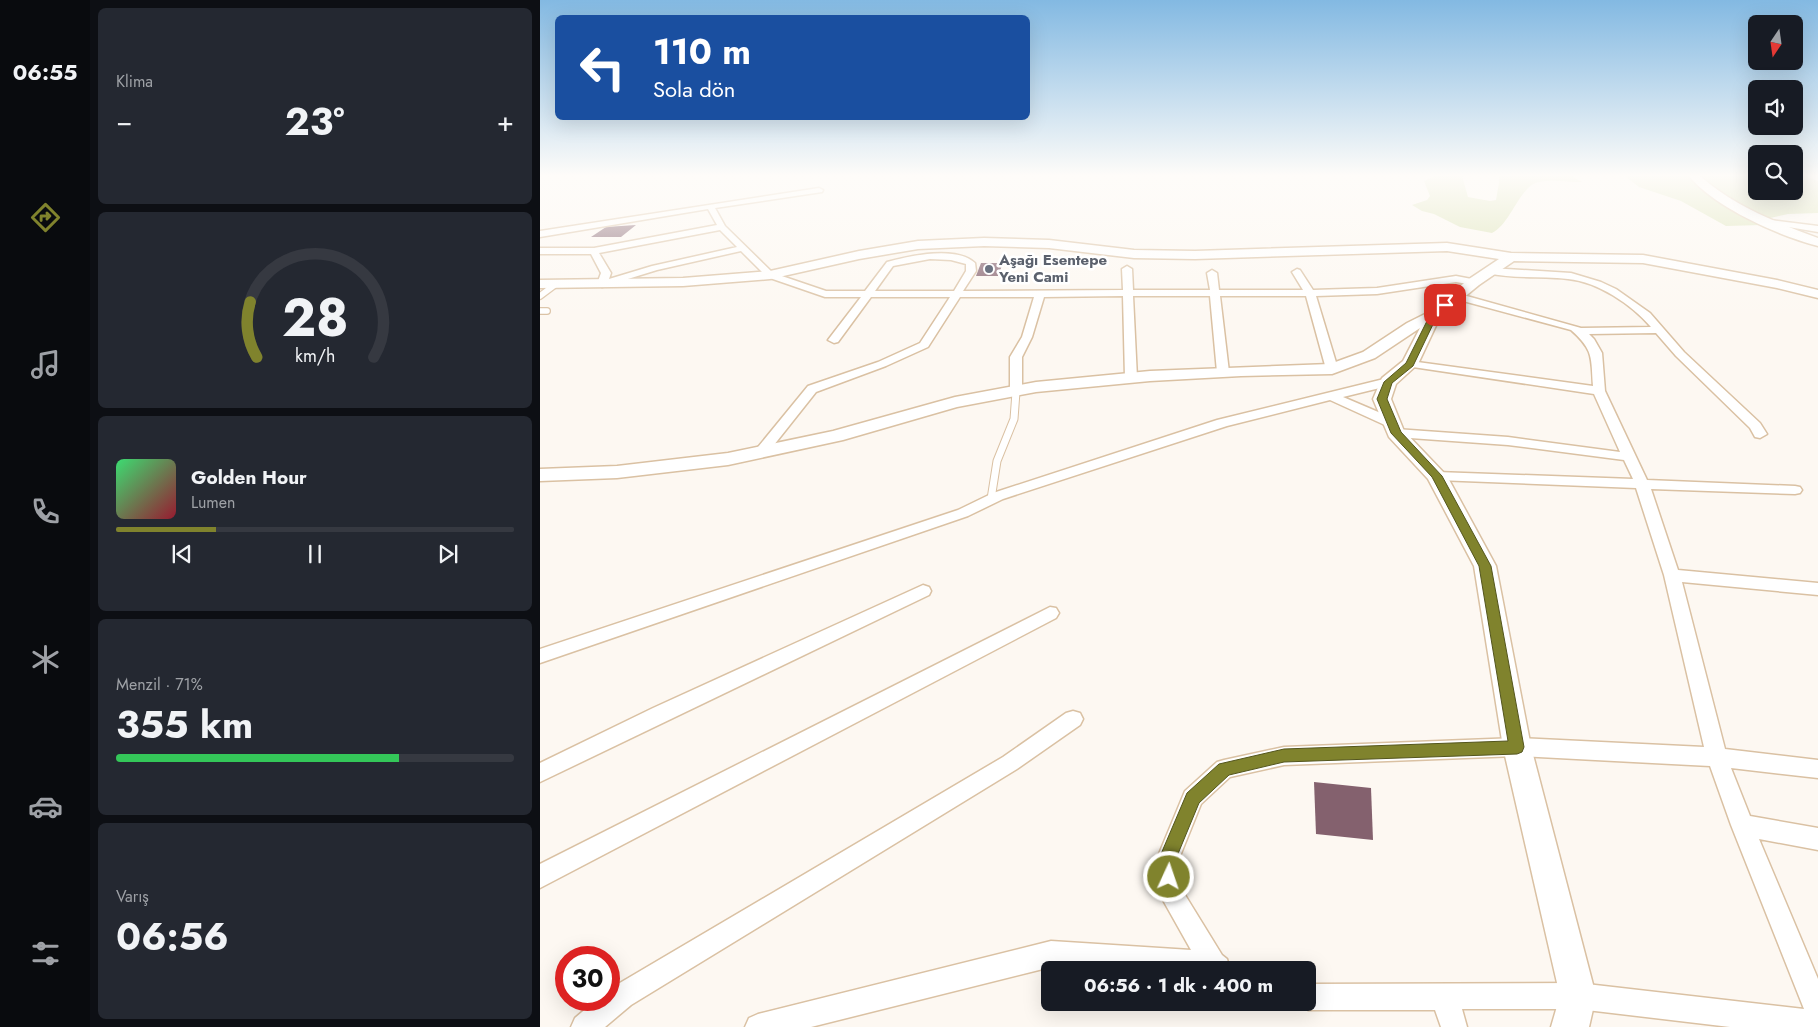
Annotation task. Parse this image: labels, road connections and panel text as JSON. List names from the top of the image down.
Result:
{
  "places": ["Aşağı Esentepe Yeni Cami"],
  "north": "bottom",
  "page": {
    "tabs": "06:55",
    "tile": [
      "Klima",
      ["Menzil · 71%", "355 km"],
      ["Varış", "06:56"]
    ],
    "turn": ["110 m", "Sola dön"],
    "heat": ["−", "23°", "+"],
    "song": ["Golden Hour", "Lumen"],
    "limit": "30",
    "trip": "06:56 · 1 dk · 400 m",
    "gauge": ["28", "km/h"]
  }
}
